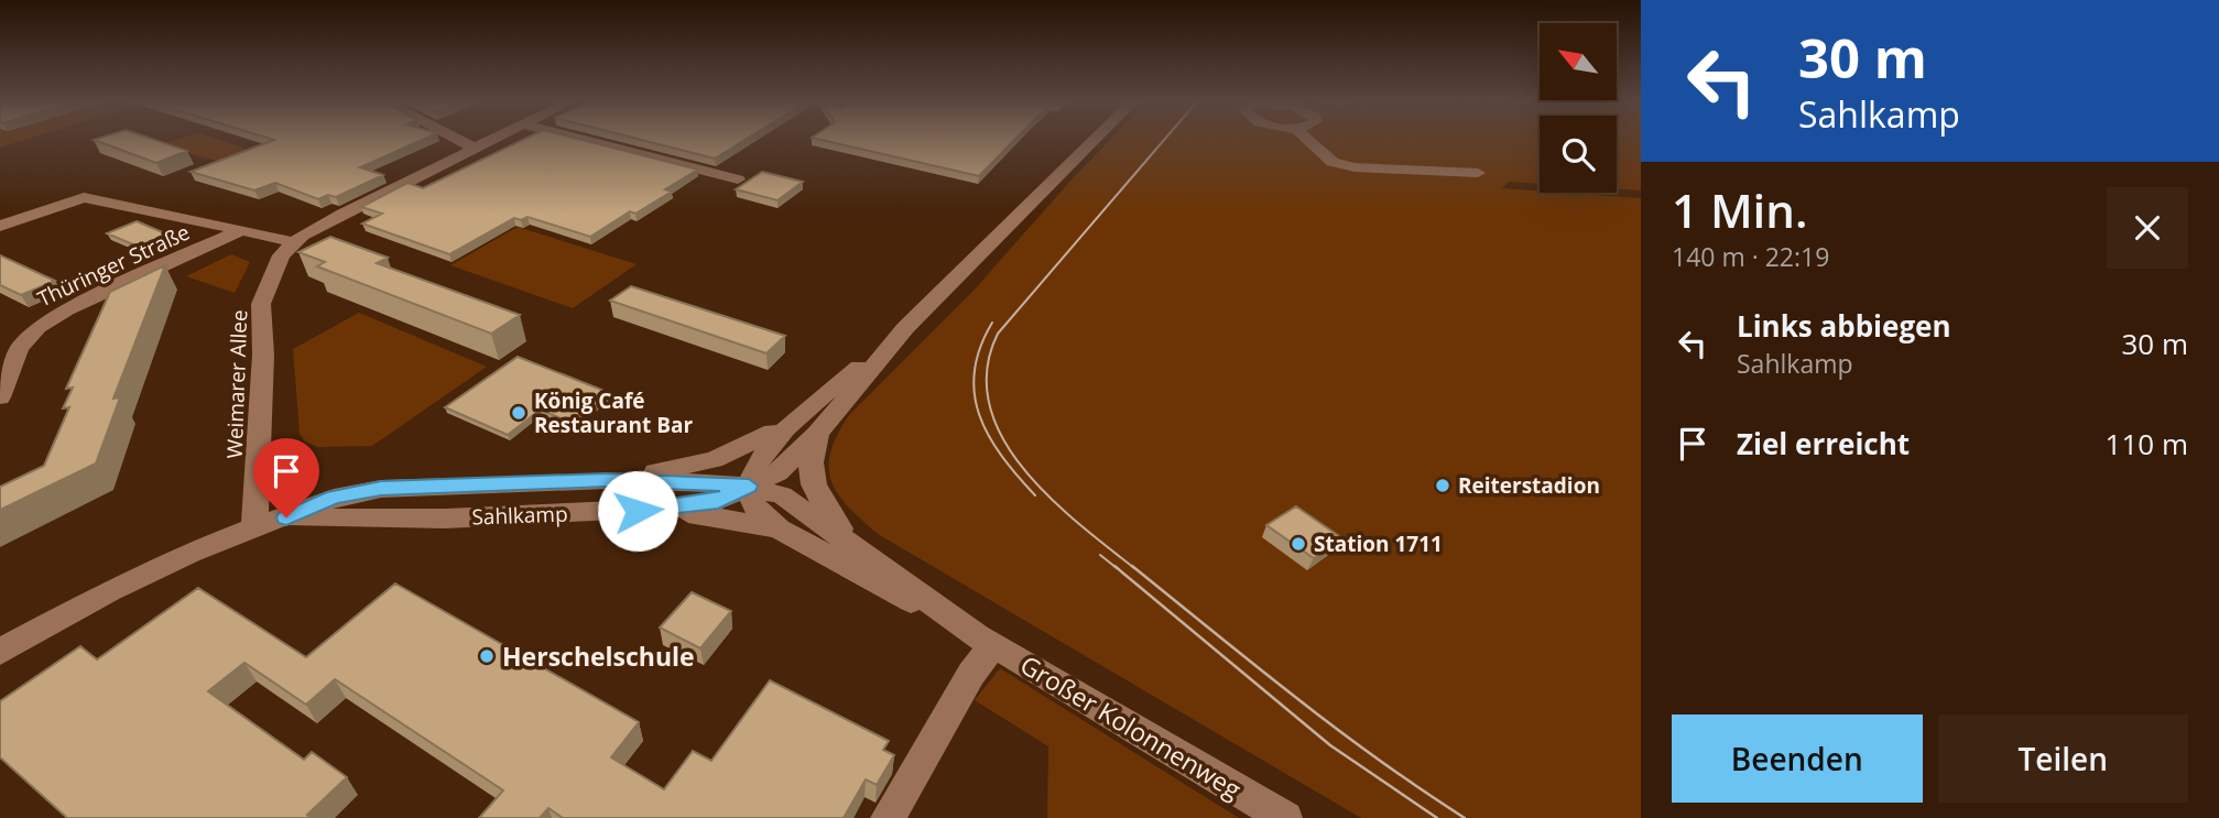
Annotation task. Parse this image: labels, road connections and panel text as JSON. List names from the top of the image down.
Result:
{
  "streets": {
    "street": [
      "Thüringer Straße",
      "Weimarer Allee",
      "Sahlkamp",
      "Großer Kolonnenweg"
    ]
  },
  "crossings": [
    ["Thüringer Straße", "Weimarer Allee"],
    ["Weimarer Allee", "Sahlkamp"],
    ["Sahlkamp", "Großer Kolonnenweg"]
  ],
  "places": [
    "König Café Restaurant Bar",
    "Reiterstadion",
    "Station 1711",
    "Herschelschule"
  ],
  "north": "top left",
  "page": {
    "turn": ["30 m", "Sahlkamp"],
    "heading": ["1 Min.", "140 m · 22:19"],
    "list": [
      {
        "name": "Links abbiegen",
        "note": "Sahlkamp",
        "value": "30 m"
      },
      {
        "name": "Ziel erreicht",
        "value": "110 m"
      }
    ],
    "buttons": ["Beenden", "Teilen"]
  }
}
